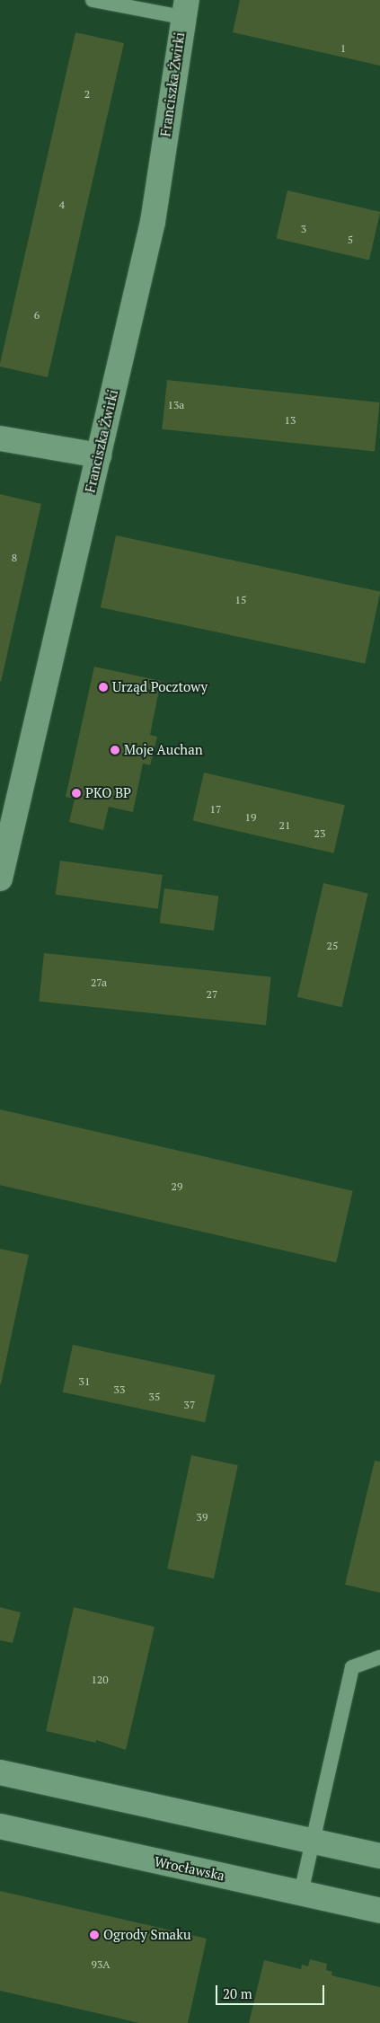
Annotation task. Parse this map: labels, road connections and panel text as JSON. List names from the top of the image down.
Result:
{
  "streets": {
    "street": ["Franciszka Żwirki", "Wrocławska"]
  },
  "places": [
    "Urząd Pocztowy",
    "Moje Auchan",
    "PKO BP",
    "Ogrody Smaku"
  ],
  "house_numbers": [
    "1",
    "2",
    "4",
    "3",
    "5",
    "6",
    "13a",
    "13",
    "8",
    "15",
    "17",
    "19",
    "21",
    "23",
    "25",
    "27a",
    "27",
    "29",
    "31",
    "33",
    "35",
    "37",
    "39",
    "120",
    "93A"
  ],
  "scale_bar": "20 m"
}
